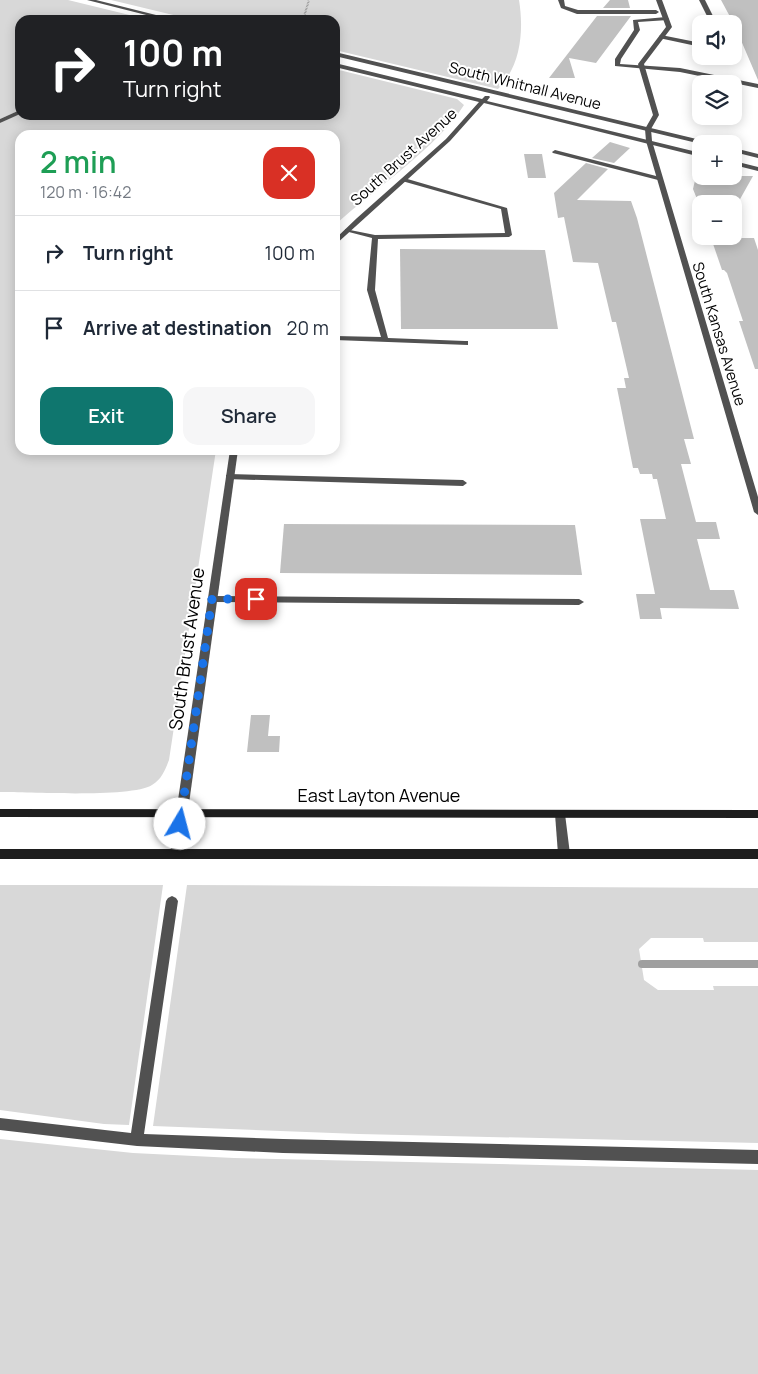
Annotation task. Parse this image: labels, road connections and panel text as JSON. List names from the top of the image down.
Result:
{
  "streets": {
    "main road": ["East Layton Avenue"],
    "street": ["South Whitnall Avenue", "South Brust Avenue", "South Kansas Avenue"]
  },
  "crossings": [
    ["South Whitnall Avenue", "South Brust Avenue"],
    ["South Whitnall Avenue", "South Kansas Avenue"],
    ["South Brust Avenue", "East Layton Avenue"]
  ],
  "page": {
    "map_buttons": ["+", "−"],
    "turn": ["100 m", "Turn right"],
    "heading": ["2 min", "120 m · 16:42"],
    "list": [
      {
        "name": "Turn right",
        "value": "100 m"
      },
      {
        "name": "Arrive at destination",
        "value": "20 m"
      }
    ],
    "buttons": ["Exit", "Share"]
  }
}
